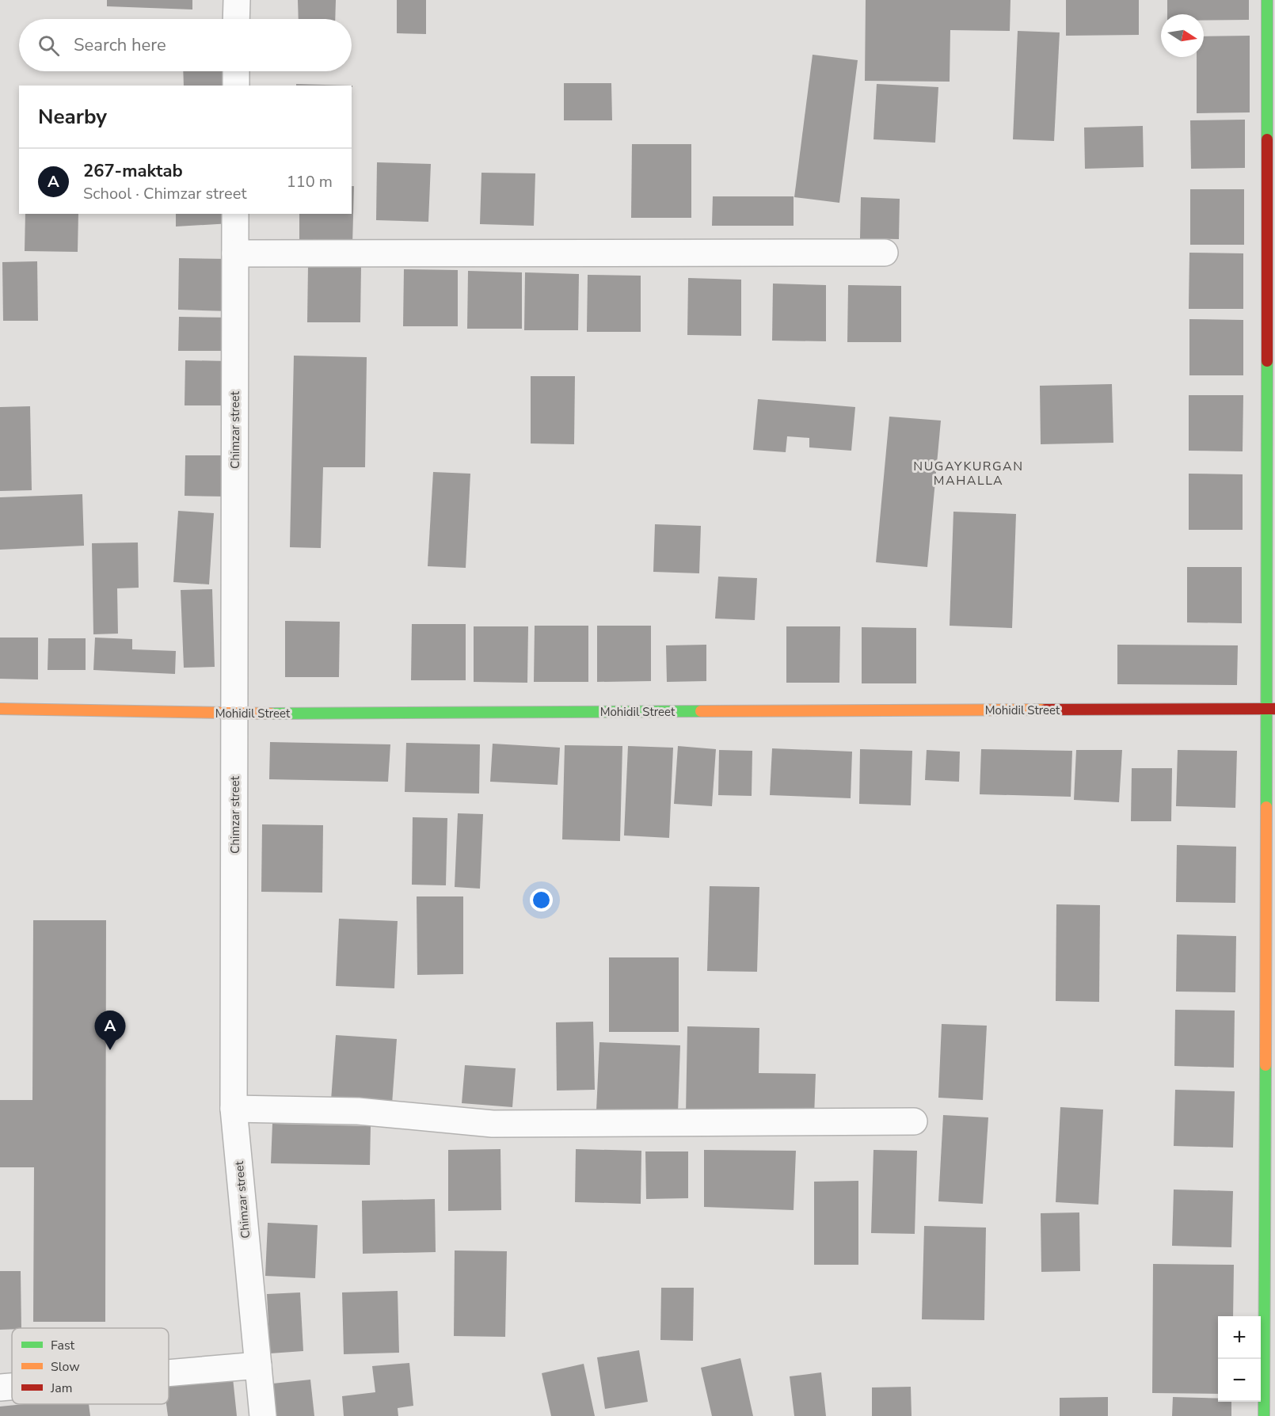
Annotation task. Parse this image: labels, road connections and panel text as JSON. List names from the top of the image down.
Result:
{
  "streets": {
    "street": ["Chimzar street", "Mohidil Street"]
  },
  "crossings": [
    ["Chimzar street", "Mohidil Street"]
  ],
  "districts": ["NUGAYKURGAN MAHALLA"],
  "legend": ["Fast", "Slow", "Jam"],
  "north": "right",
  "page": {
    "search": "Search here",
    "heading": "Nearby",
    "list": [
      {
        "mark": "A",
        "name": "267-maktab",
        "note": "School · Chimzar street",
        "value": "110 m"
      }
    ],
    "pins": "A",
    "map_buttons": ["+", "−"]
  }
}
